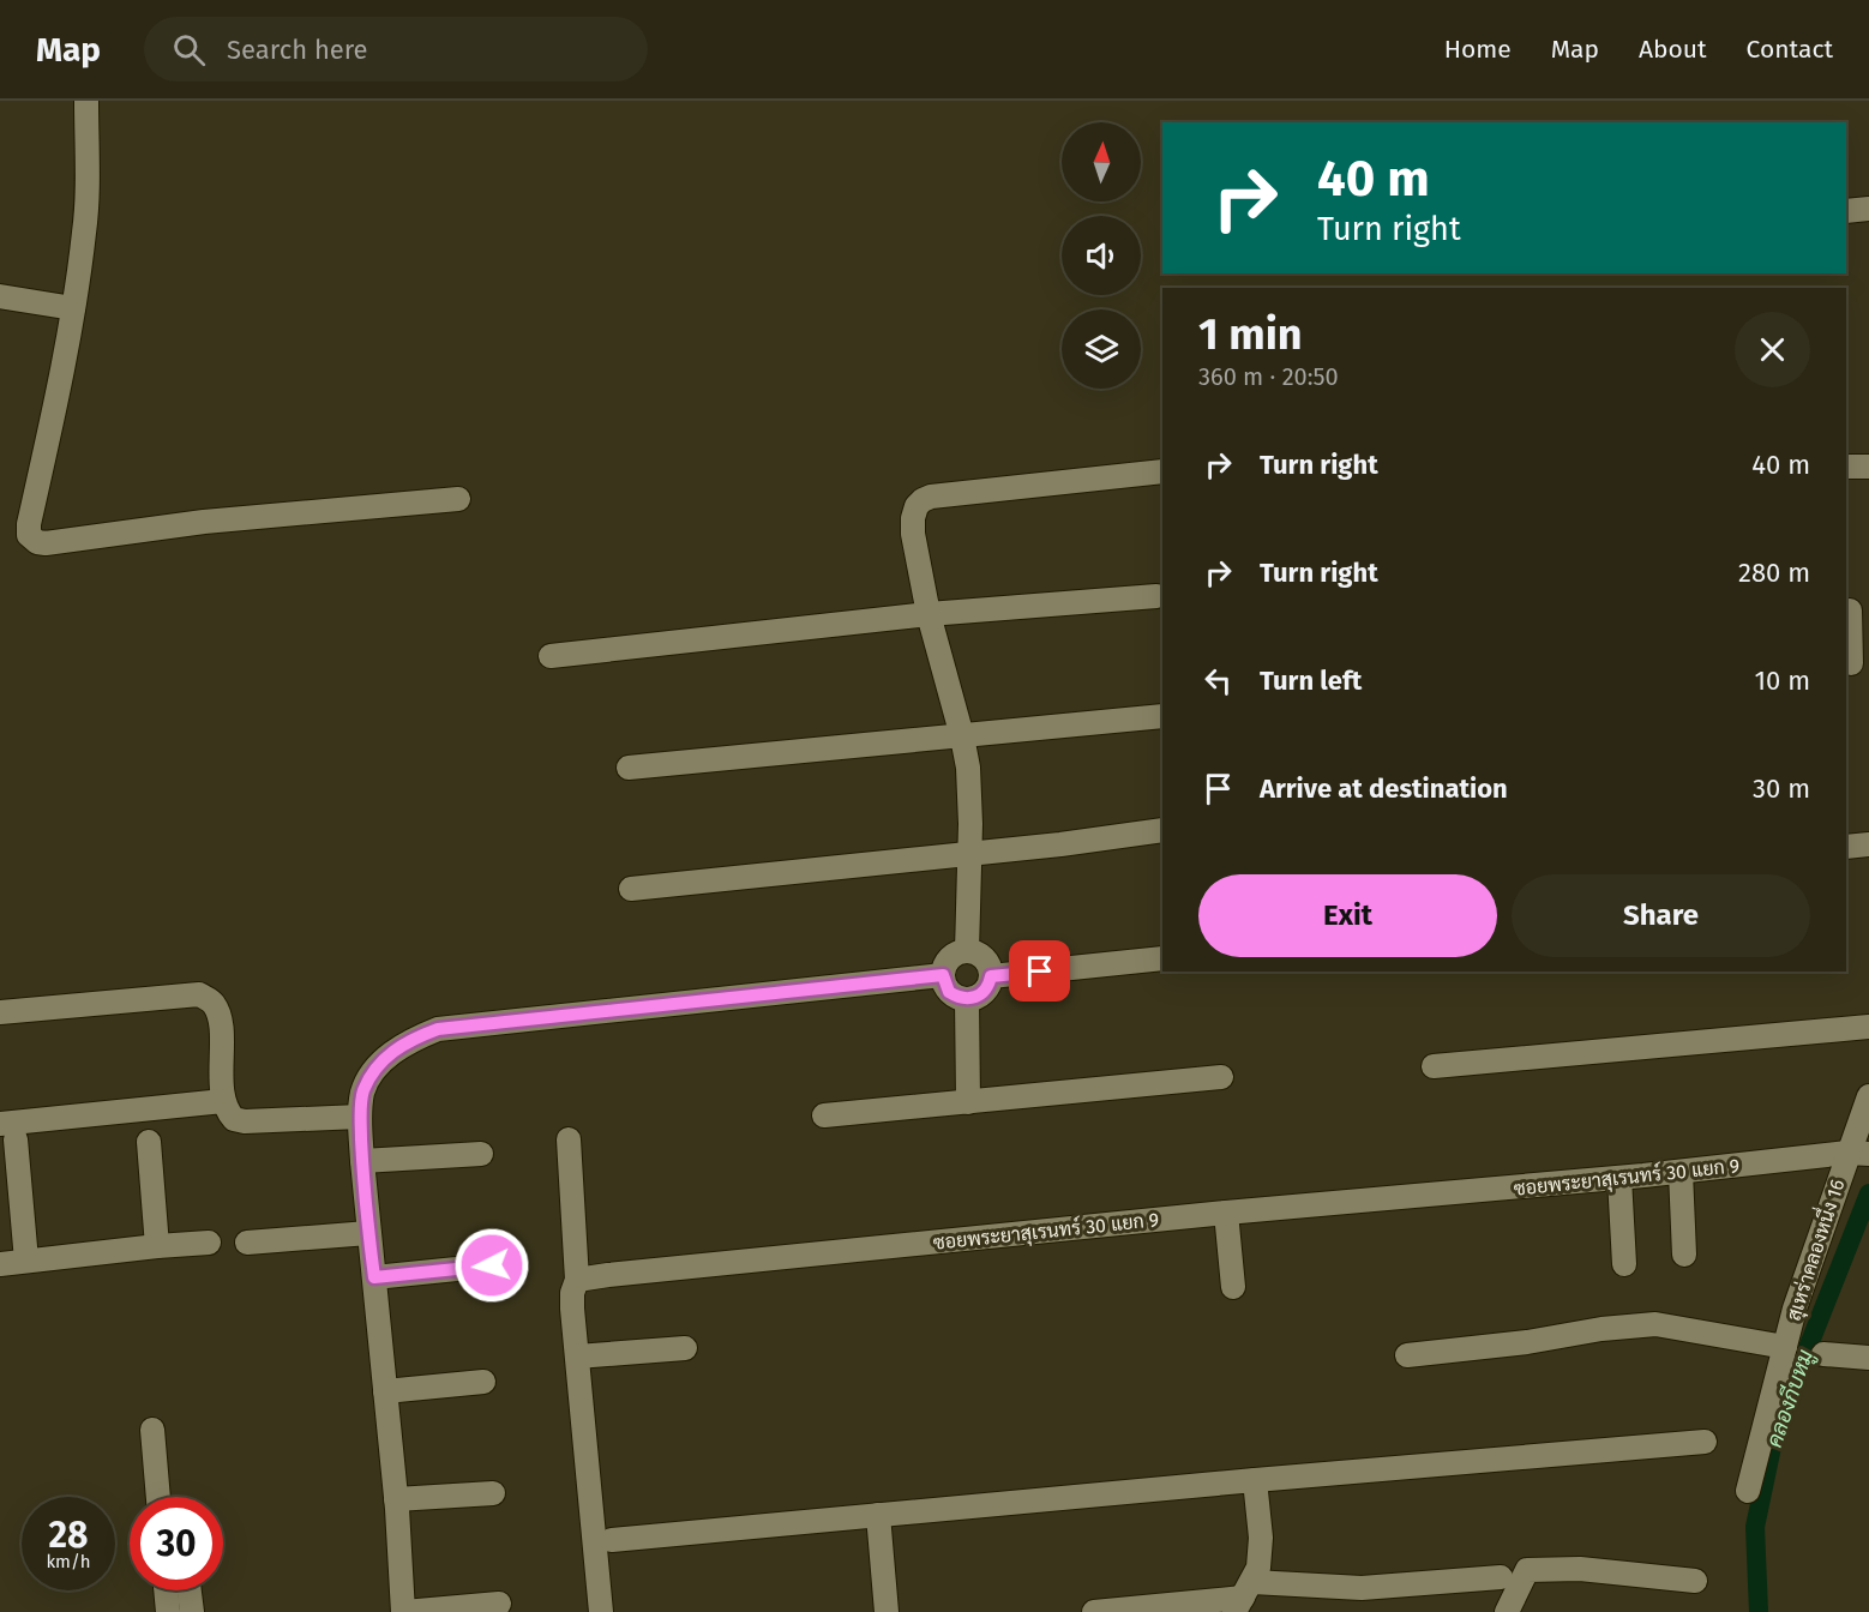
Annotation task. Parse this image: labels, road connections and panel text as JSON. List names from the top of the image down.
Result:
{
  "streets": {
    "street": ["ซอยพระยาสุเรนทร์ 30 แยก 9", "สุเหร่าคลองหนึ่ง 16"]
  },
  "crossings": [
    ["ซอยพระยาสุเรนทร์ 30 แยก 9", "สุเหร่าคลองหนึ่ง 16"]
  ],
  "water": ["คลองกีบหมู"],
  "north": "top",
  "page": {
    "header": "Map",
    "search": "Search here",
    "nav": [
      "Home",
      "Map",
      "About",
      "Contact"
    ],
    "turn": ["40 m", "Turn right"],
    "heading": ["1 min", "360 m · 20:50"],
    "list": [
      {
        "name": "Turn right",
        "value": "40 m"
      },
      {
        "name": "Turn right",
        "value": "280 m"
      },
      {
        "name": "Turn left",
        "value": "10 m"
      },
      {
        "name": "Arrive at destination",
        "value": "30 m"
      }
    ],
    "buttons": ["Exit", "Share"],
    "speed": "28 km/h",
    "limit": "30"
  }
}
